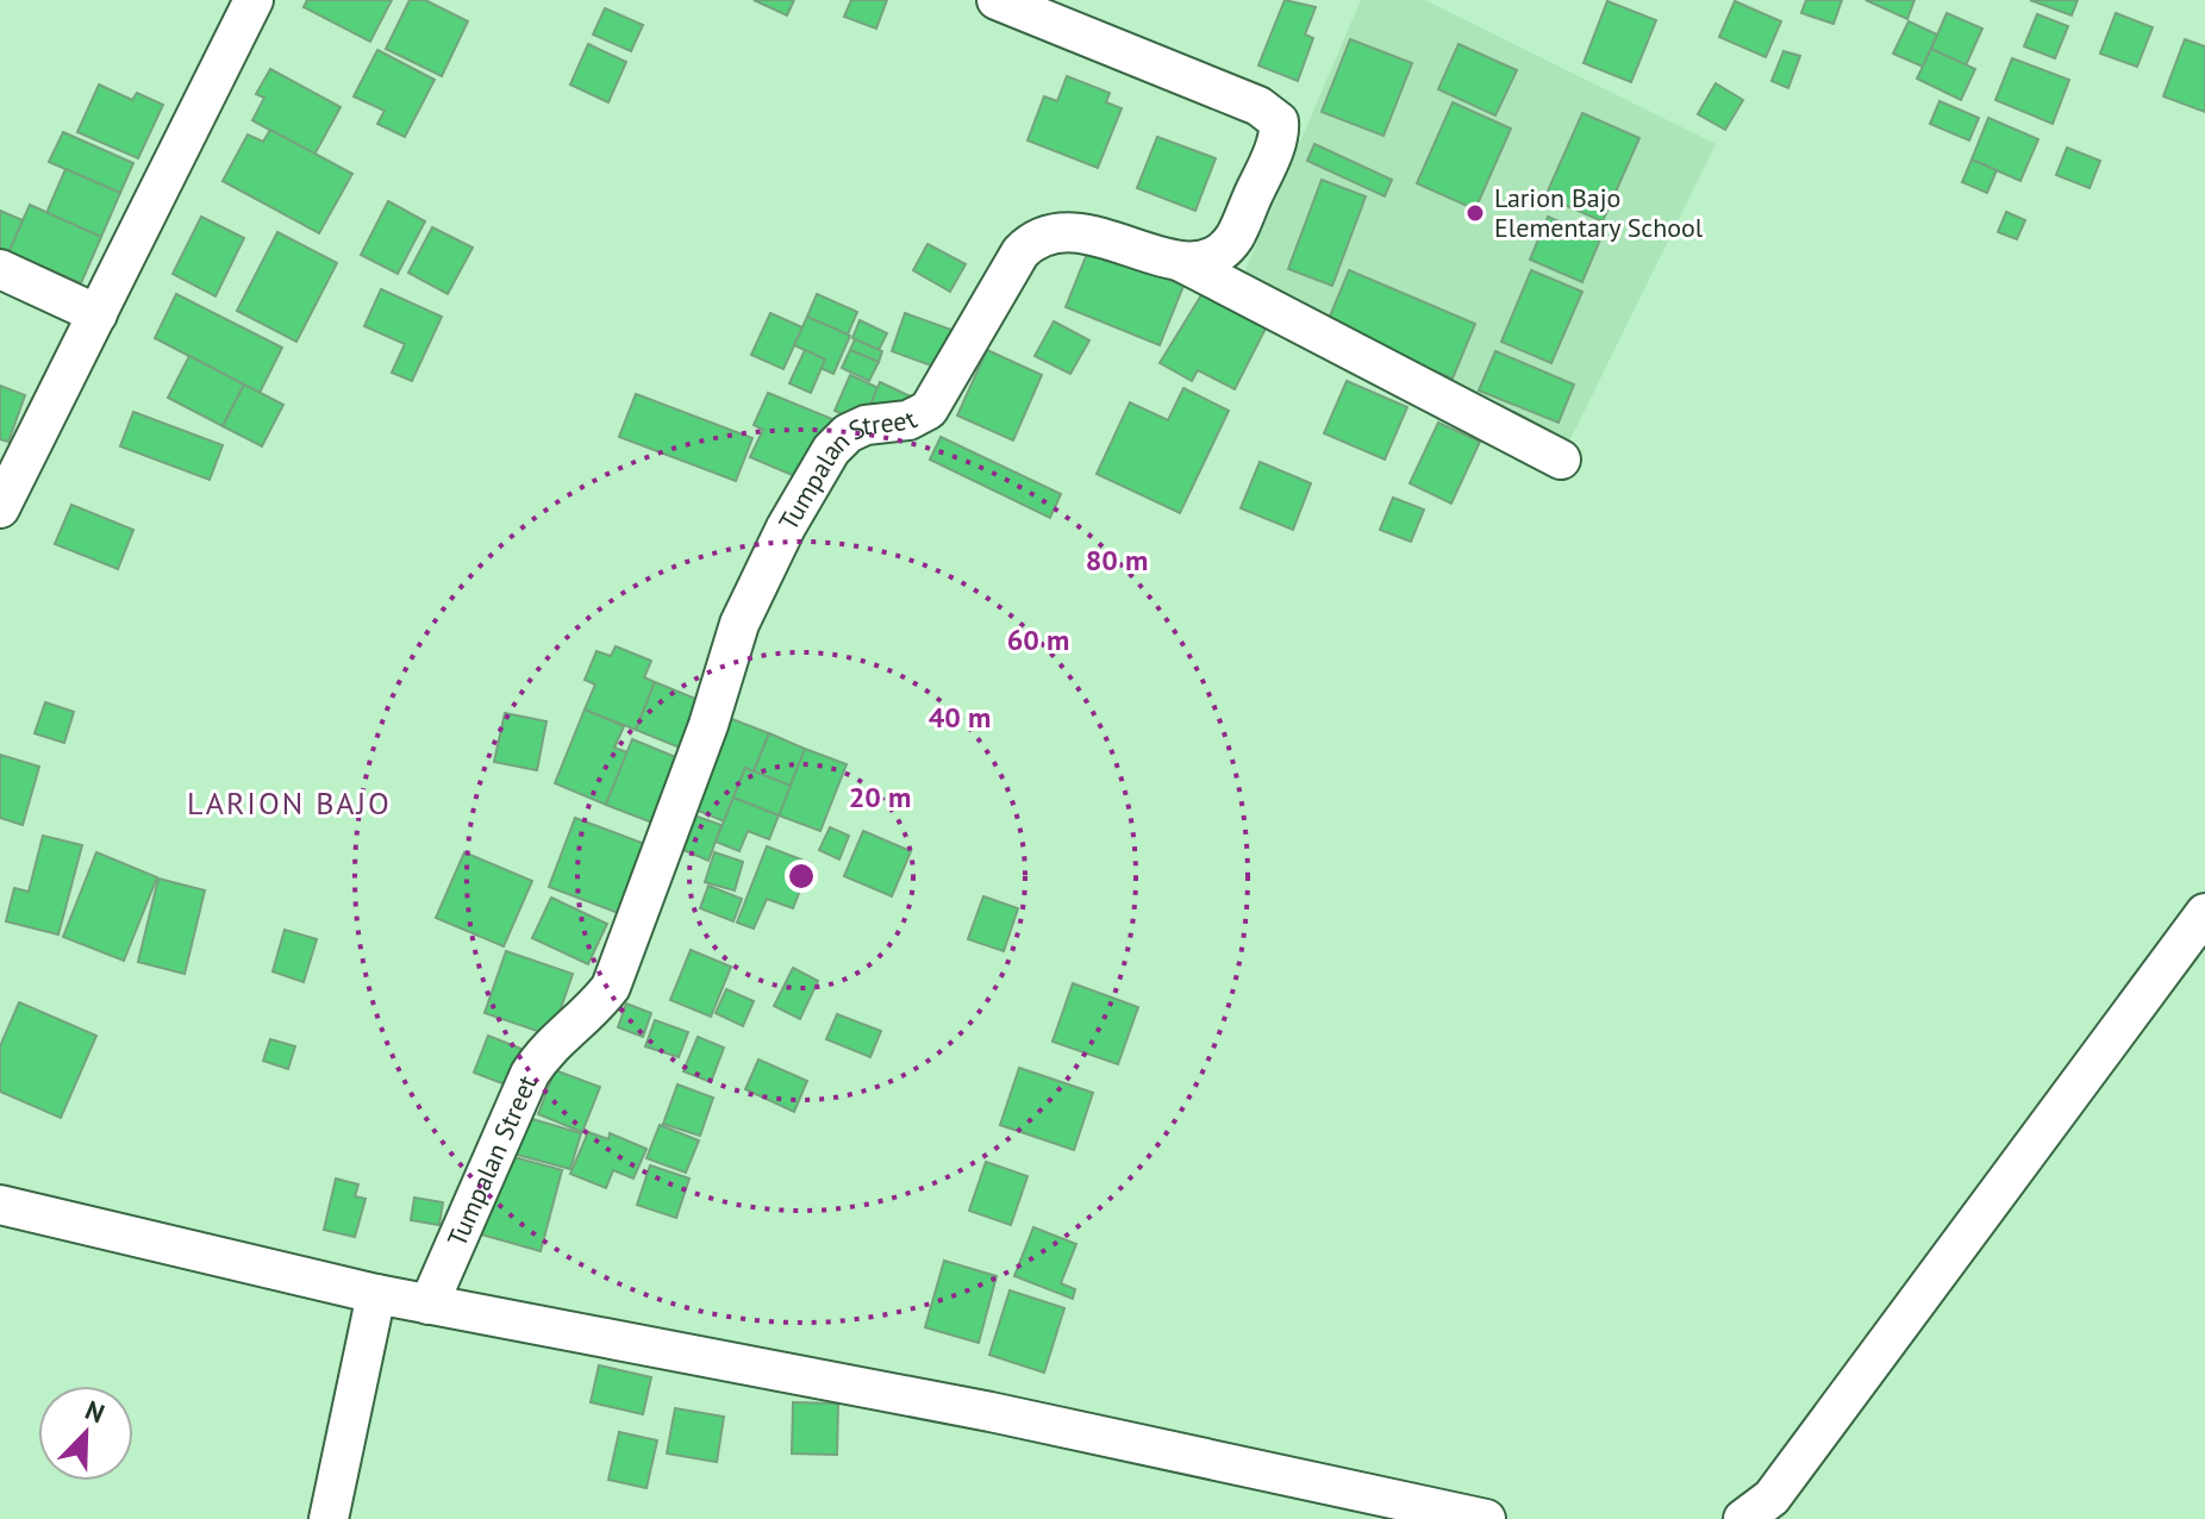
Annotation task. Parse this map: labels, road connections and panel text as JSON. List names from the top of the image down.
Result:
{
  "streets": {
    "street": ["Tumpalan Street"]
  },
  "districts": ["LARION BAJO"],
  "places": ["Larion Bajo Elementary School"],
  "north": "top right",
  "rings": [
    "80 m",
    "60 m",
    "40 m",
    "20 m"
  ]
}
